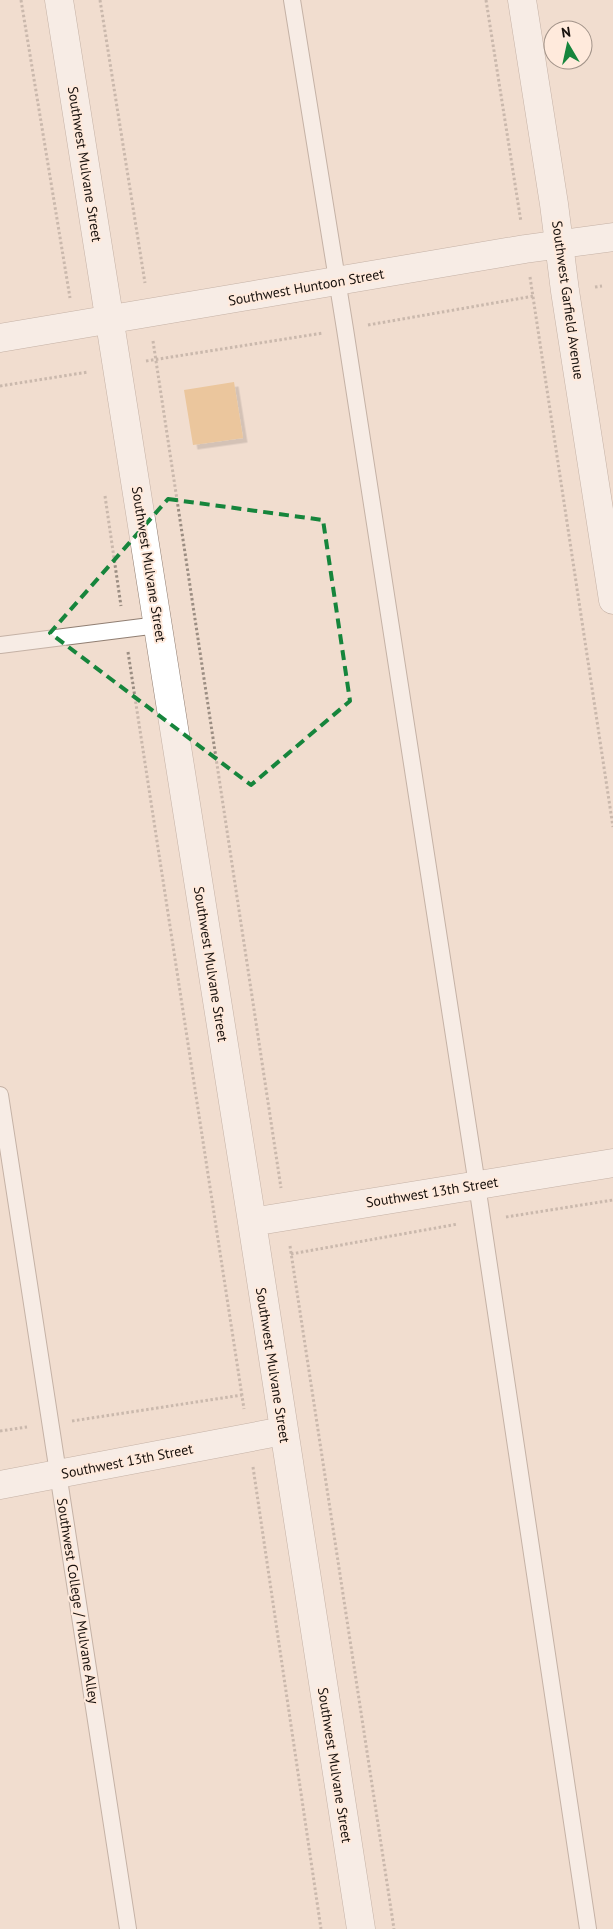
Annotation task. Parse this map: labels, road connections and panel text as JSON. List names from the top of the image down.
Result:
{
  "streets": {
    "street": [
      "Southwest Mulvane Street",
      "Southwest Huntoon Street",
      "Southwest Garfield Avenue",
      "Southwest 13th Street"
    ],
    "lane": ["Southwest College / Mulvane Alley"]
  },
  "crossings": [
    ["Southwest Mulvane Street", "Southwest Huntoon Street"],
    ["Southwest Mulvane Street", "Southwest 13th Street"],
    ["Southwest Huntoon Street", "Southwest Garfield Avenue"],
    ["Southwest 13th Street", "Southwest College / Mulvane Alley"]
  ],
  "north": "top"
}
